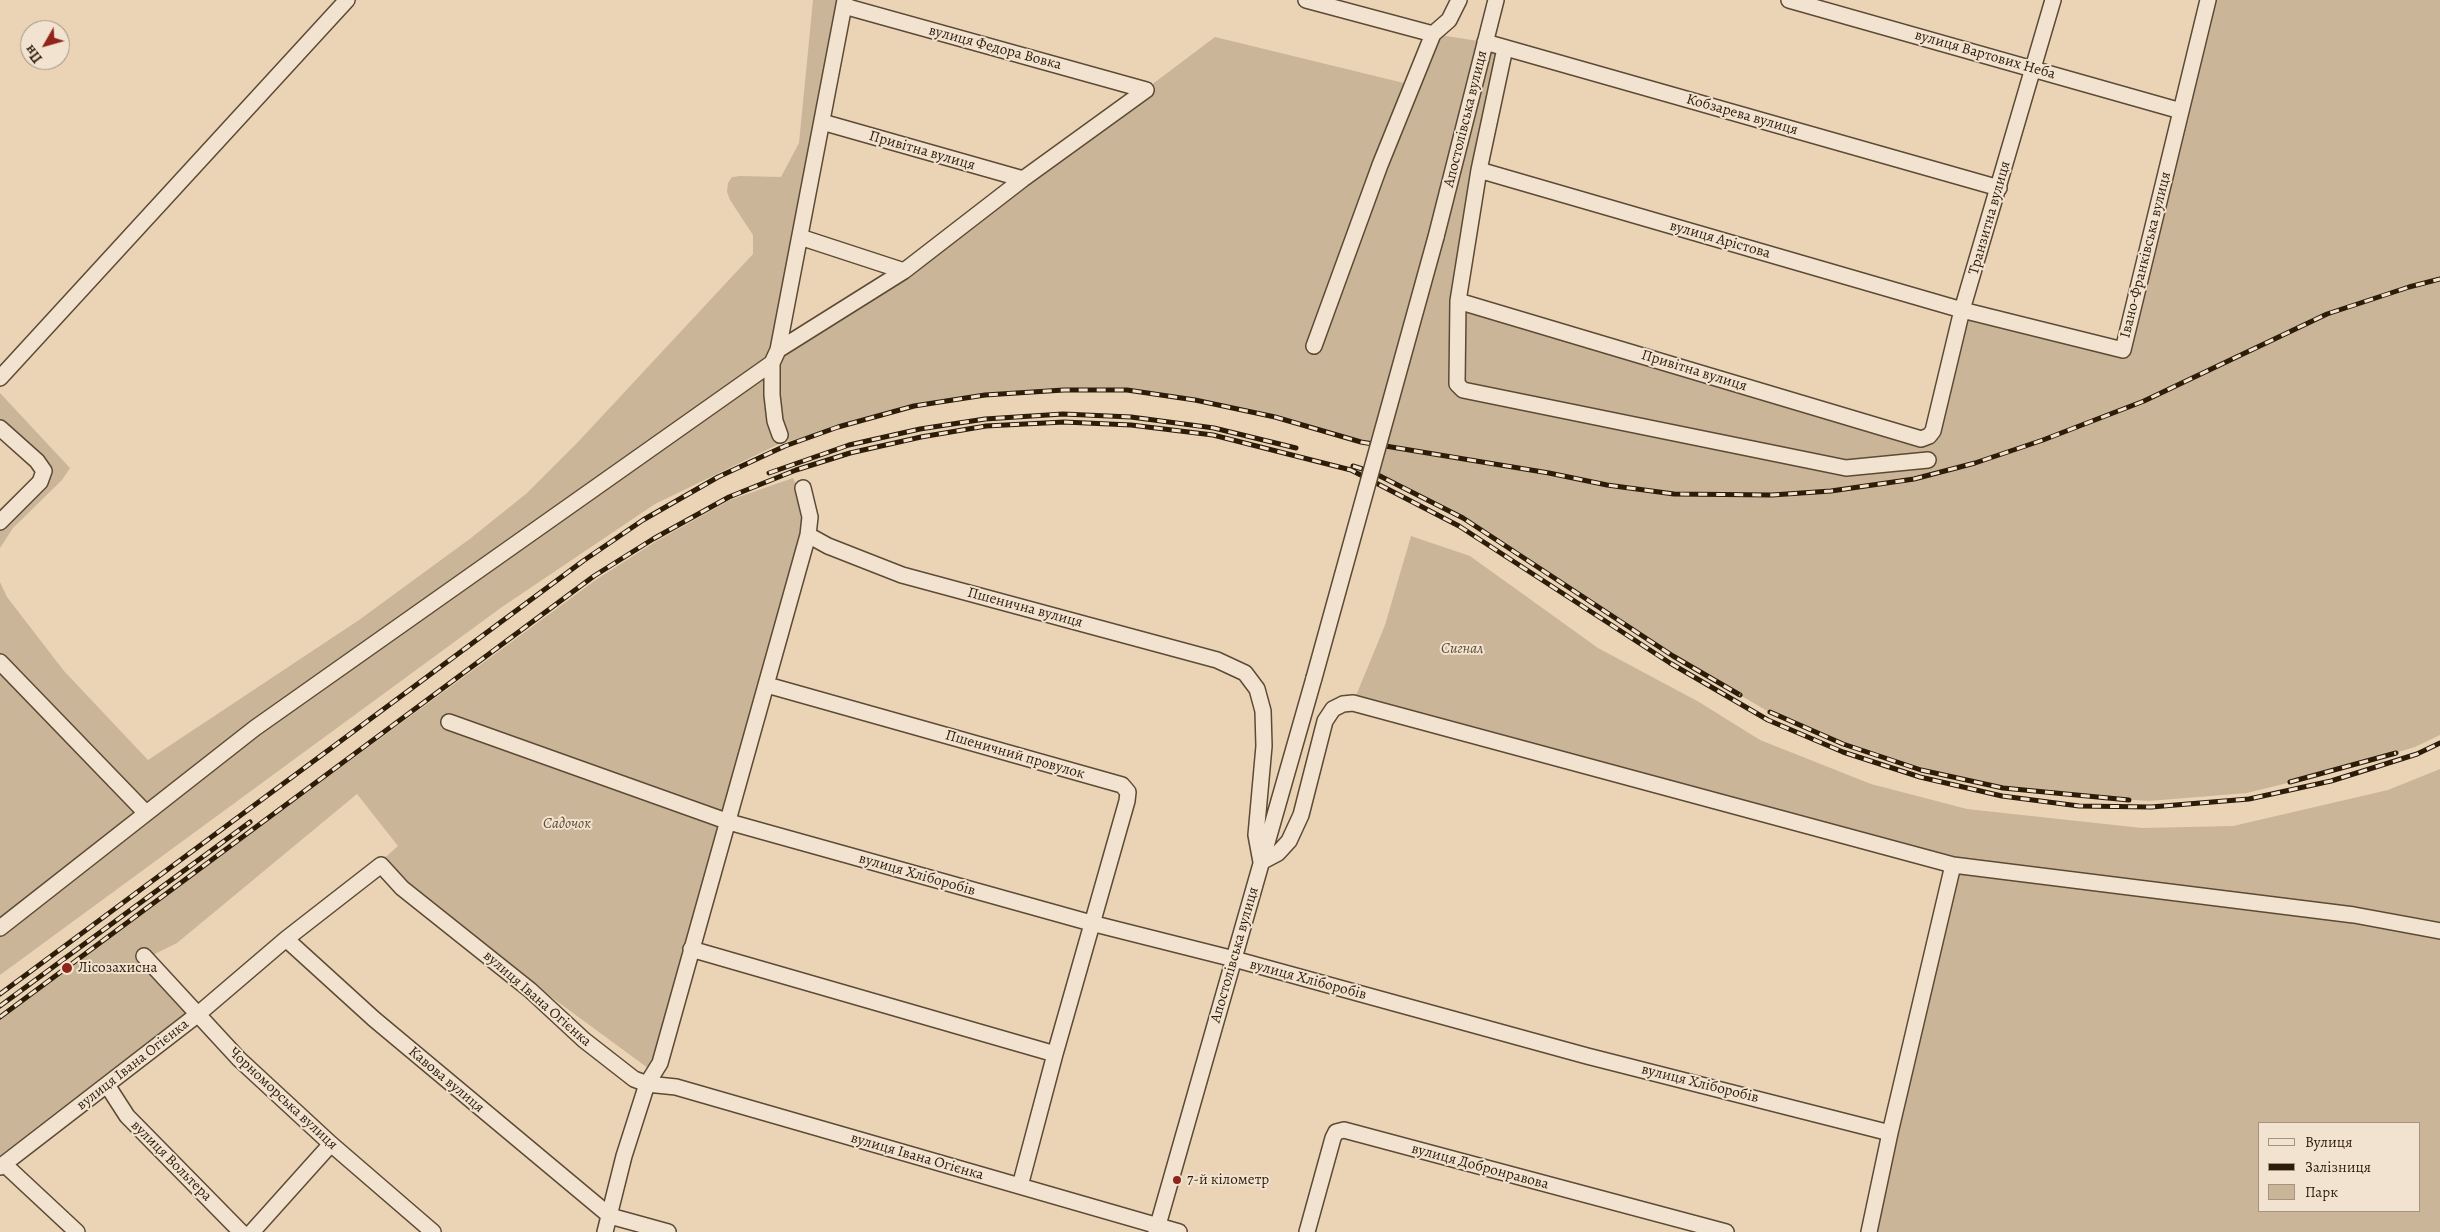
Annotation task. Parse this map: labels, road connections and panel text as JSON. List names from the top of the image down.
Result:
{
  "streets": {
    "street": [
      "вулиця Федора Вовка",
      "вулиця Вартових Неба",
      "Кобзарева вулиця",
      "Апостолівська вулиця",
      "Привітна вулиця",
      "Транзитна вулиця",
      "вулиця Арістова",
      "Івано-Франківська вулиця",
      "Пшенична вулиця",
      "Пшеничний провулок",
      "вулиця Хліборобів",
      "вулиця Івана Огієнка",
      "Кавова вулиця",
      "Чорноморська вулиця",
      "вулиця Вольтера",
      "вулиця Добронравова"
    ]
  },
  "crossings": [
    ["вулиця Федора Вовка", "Привітна вулиця"],
    ["вулиця Вартових Неба", "Транзитна вулиця"],
    ["вулиця Вартових Неба", "Івано-Франківська вулиця"],
    ["Кобзарева вулиця", "Апостолівська вулиця"],
    ["Кобзарева вулиця", "Транзитна вулиця"],
    ["Апостолівська вулиця", "Пшенична вулиця"],
    ["Апостолівська вулиця", "вулиця Хліборобів"],
    ["Апостолівська вулиця", "вулиця Івана Огієнка"],
    ["Привітна вулиця", "Транзитна вулиця"],
    ["Транзитна вулиця", "вулиця Арістова"],
    ["Транзитна вулиця", "Івано-Франківська вулиця"],
    ["вулиця Арістова", "Івано-Франківська вулиця"],
    ["Пшеничний провулок", "вулиця Хліборобів"],
    ["вулиця Івана Огієнка", "Кавова вулиця"],
    ["вулиця Івана Огієнка", "Чорноморська вулиця"],
    ["вулиця Івана Огієнка", "вулиця Вольтера"]
  ],
  "parks": ["Сигнал", "Садочок"],
  "places": ["Лісозахисна", "7-й кілометр"],
  "legend": ["Вулиця", "Залізниця", "Парк"],
  "north": "bottom left"
}
